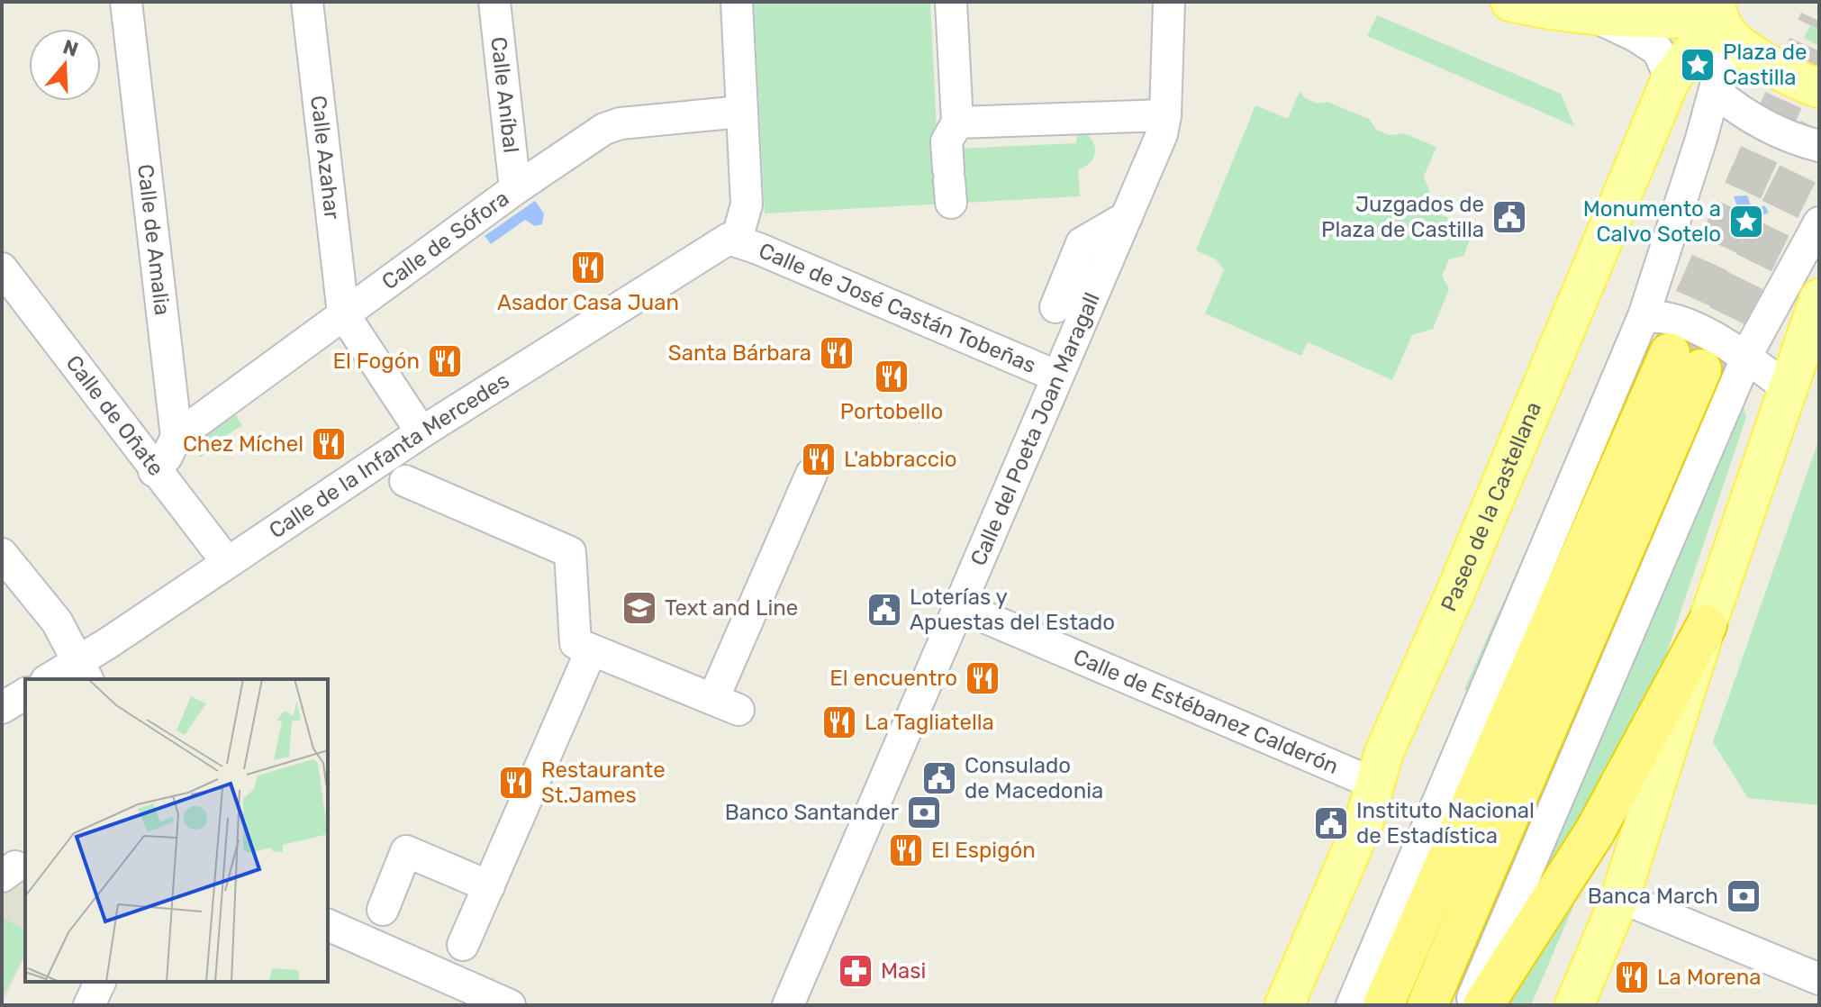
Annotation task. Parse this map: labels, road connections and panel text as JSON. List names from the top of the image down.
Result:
{
  "streets": {
    "main road": ["Paseo de la Castellana"],
    "street": [
      "Calle Aníbal",
      "Calle Azahar",
      "Calle de Amalia",
      "Calle de Sófora",
      "Calle de José Castán Tobeñas",
      "Calle de Oñate",
      "Calle del Poeta Joan Maragall",
      "Calle de la Infanta Mercedes",
      "Calle de Estébanez Calderón"
    ]
  },
  "crossings": [
    ["Calle Aníbal", "Calle de Sófora"],
    ["Calle Azahar", "Calle de Sófora"],
    ["Calle de Amalia", "Calle de Sófora"],
    ["Calle de José Castán Tobeñas", "Calle del Poeta Joan Maragall"],
    ["Calle de José Castán Tobeñas", "Calle de la Infanta Mercedes"],
    ["Calle de Oñate", "Calle de la Infanta Mercedes"],
    ["Calle del Poeta Joan Maragall", "Calle de Estébanez Calderón"],
    ["Paseo de la Castellana", "Calle de Estébanez Calderón"]
  ],
  "places": {
    "place": ["Plaza de Castilla", "Monumento a Calvo Sotelo"],
    "public building": [
      "Juzgados de Plaza de Castilla",
      "Loterías y Apuestas del Estado",
      "Consulado de Macedonia",
      "Instituto Nacional de Estadística"
    ],
    "restaurant": [
      "Asador Casa Juan",
      "Santa Bárbara",
      "El Fogón",
      "Portobello",
      "Chez Míchel",
      "L'abbraccio",
      "El encuentro",
      "La Tagliatella",
      "Restaurante St.James",
      "El Espigón",
      "La Morena"
    ],
    "school or university": ["Text and Line"],
    "bank": ["Banco Santander", "Banca March"],
    "pharmacy": ["Masi"]
  },
  "north": "top"
}
